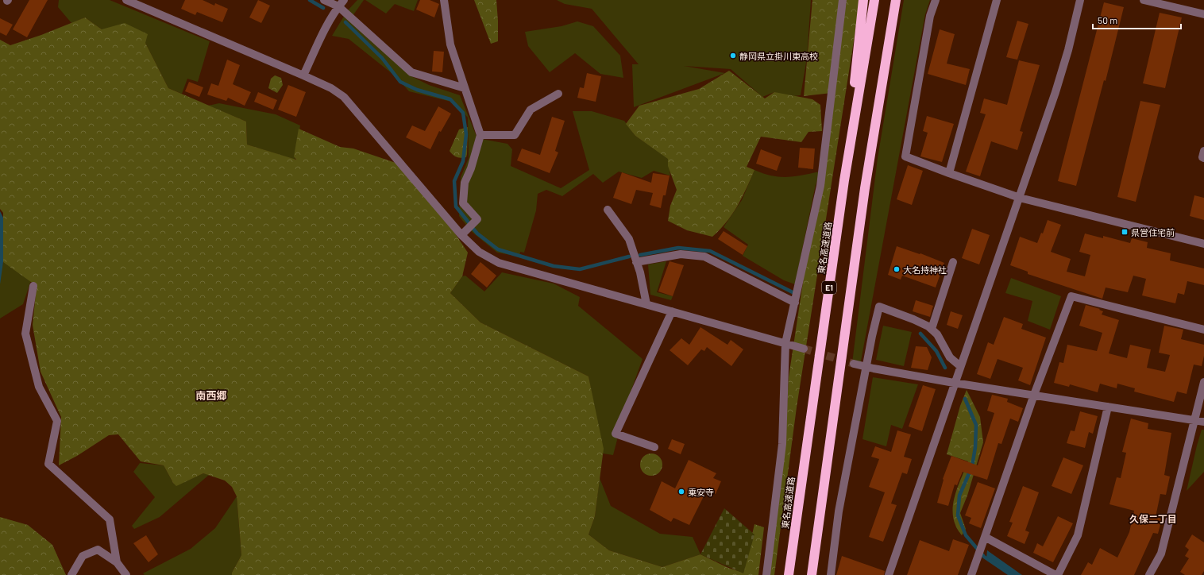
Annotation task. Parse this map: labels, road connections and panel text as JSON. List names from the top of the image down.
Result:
{
  "streets": {
    "highway": ["東名高速道路", "E1"]
  },
  "districts": ["南西郷", "久保二丁目"],
  "places": {
    "other": ["静岡県立掛川東高校", "大名持神社", "乗安寺"],
    "transit": ["県営住宅前"]
  },
  "scale_bar": "50 m"
}
